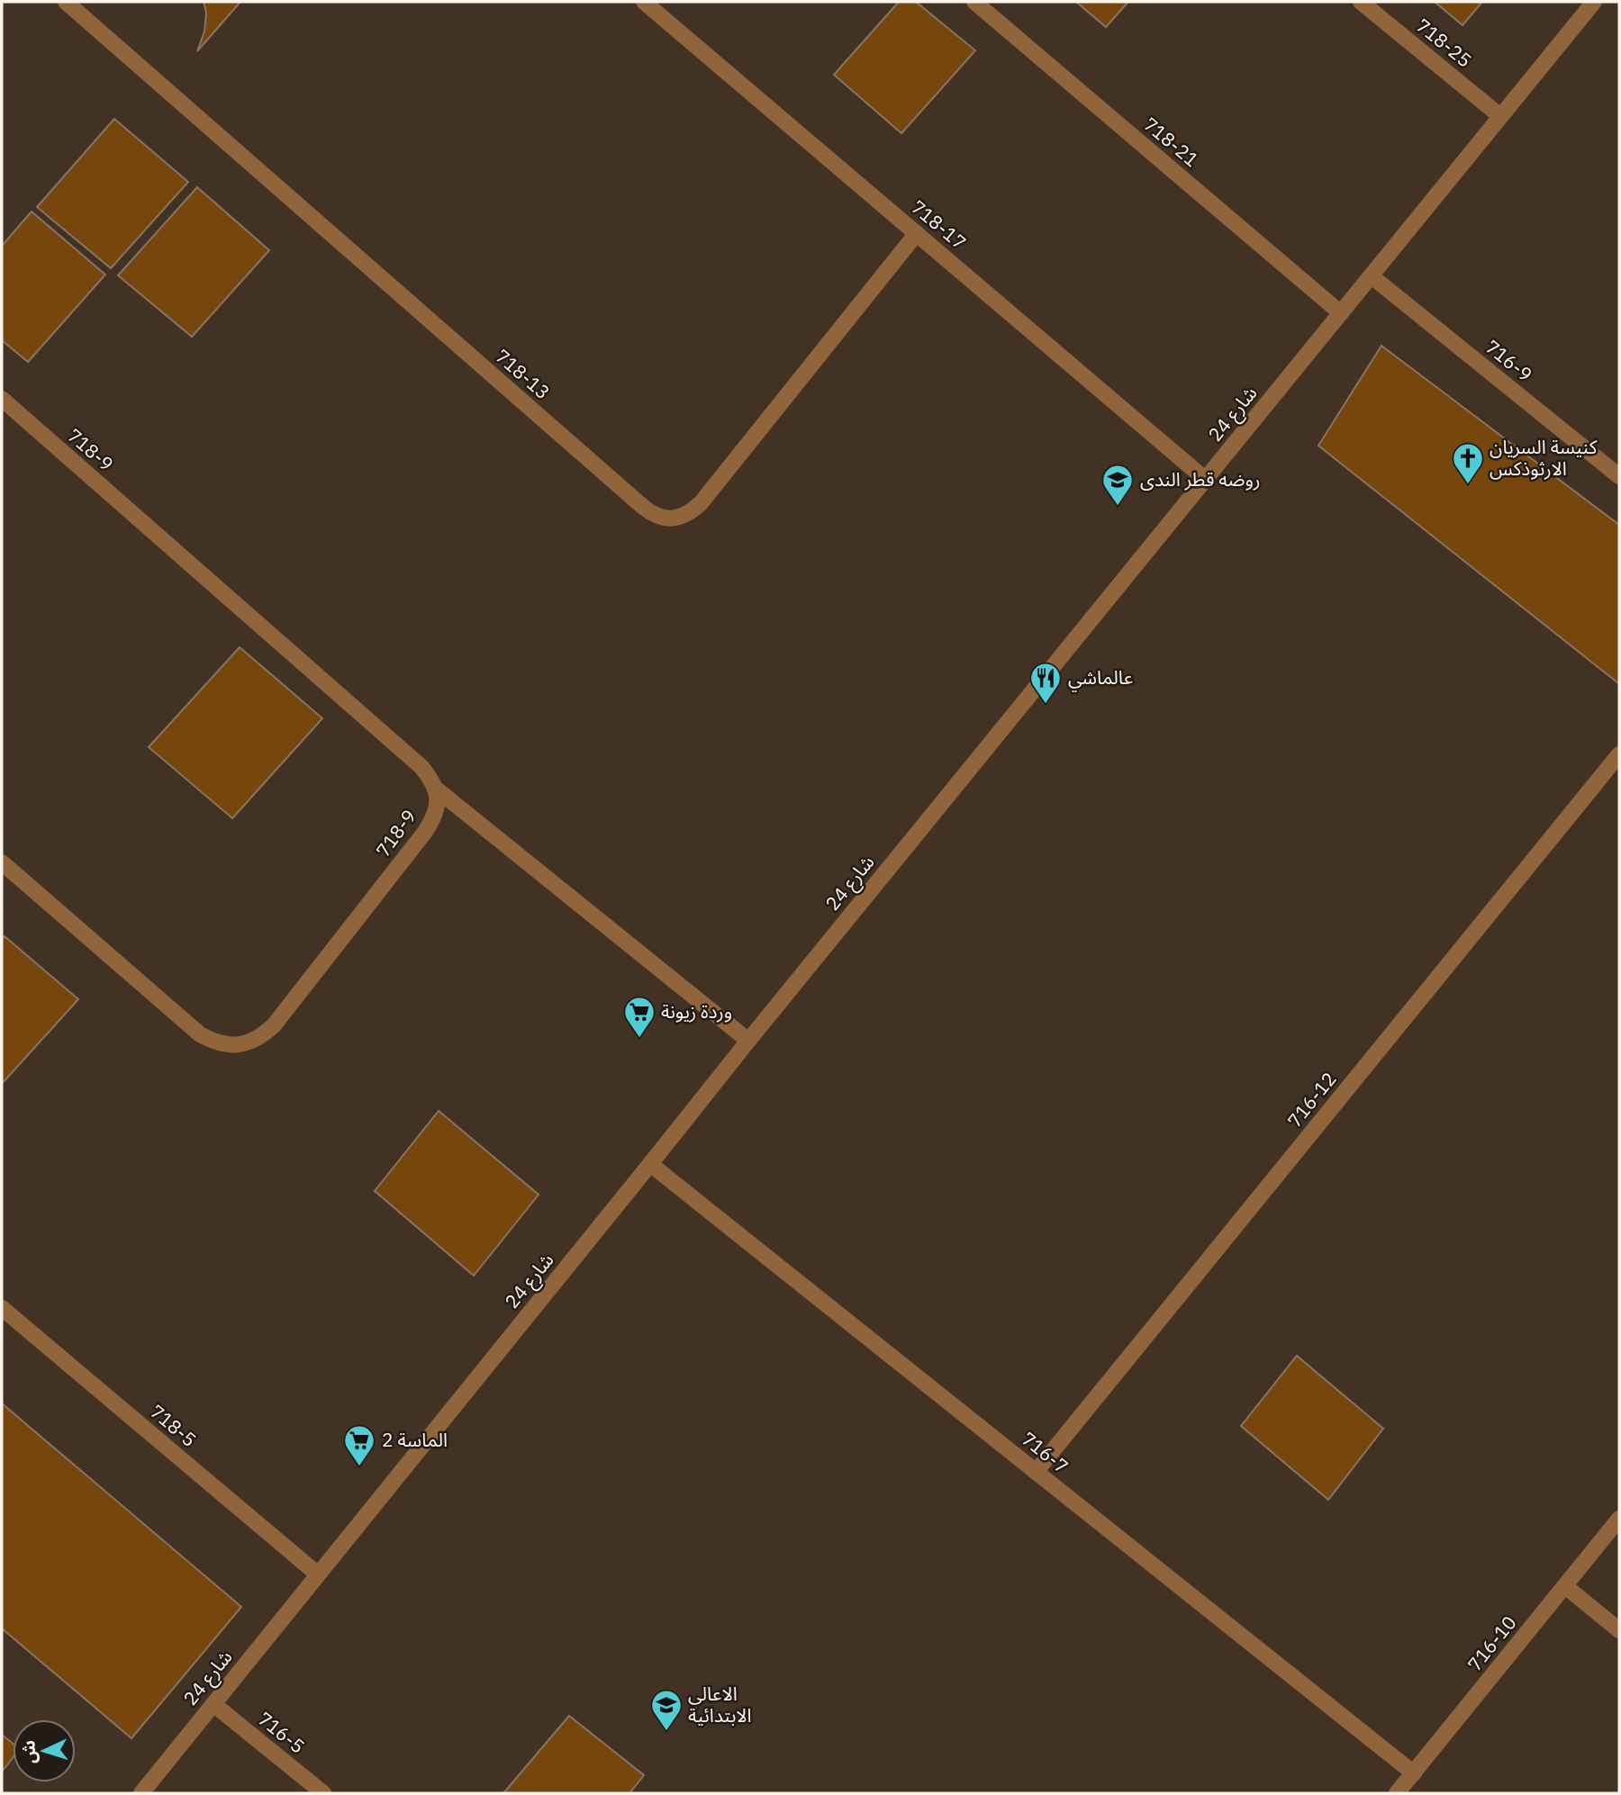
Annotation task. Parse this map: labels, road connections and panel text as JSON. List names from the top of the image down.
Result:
{
  "streets": {
    "street": [
      "718-25",
      "718-21",
      "718-17",
      "716-9",
      "718-13",
      "شارع 24",
      "718-9",
      "716-12",
      "718-5",
      "716-7",
      "716-10",
      "716-5"
    ]
  },
  "crossings": [
    ["718-25", "شارع 24"],
    ["718-21", "شارع 24"],
    ["718-17", "718-13"],
    ["718-17", "شارع 24"],
    ["716-9", "شارع 24"],
    ["شارع 24", "718-5"],
    ["شارع 24", "716-7"],
    ["شارع 24", "716-5"],
    ["716-12", "716-7"],
    ["716-7", "716-10"]
  ],
  "places": {
    "church": ["كنيسة السريان الارثوذكس"],
    "school or university": ["روضه قطر الندى", "الاعالي الابتدائية"],
    "restaurant": ["عالماشي"],
    "supermarket": ["وردة زيونة", "الماسة 2"]
  },
  "north": "left"
}
